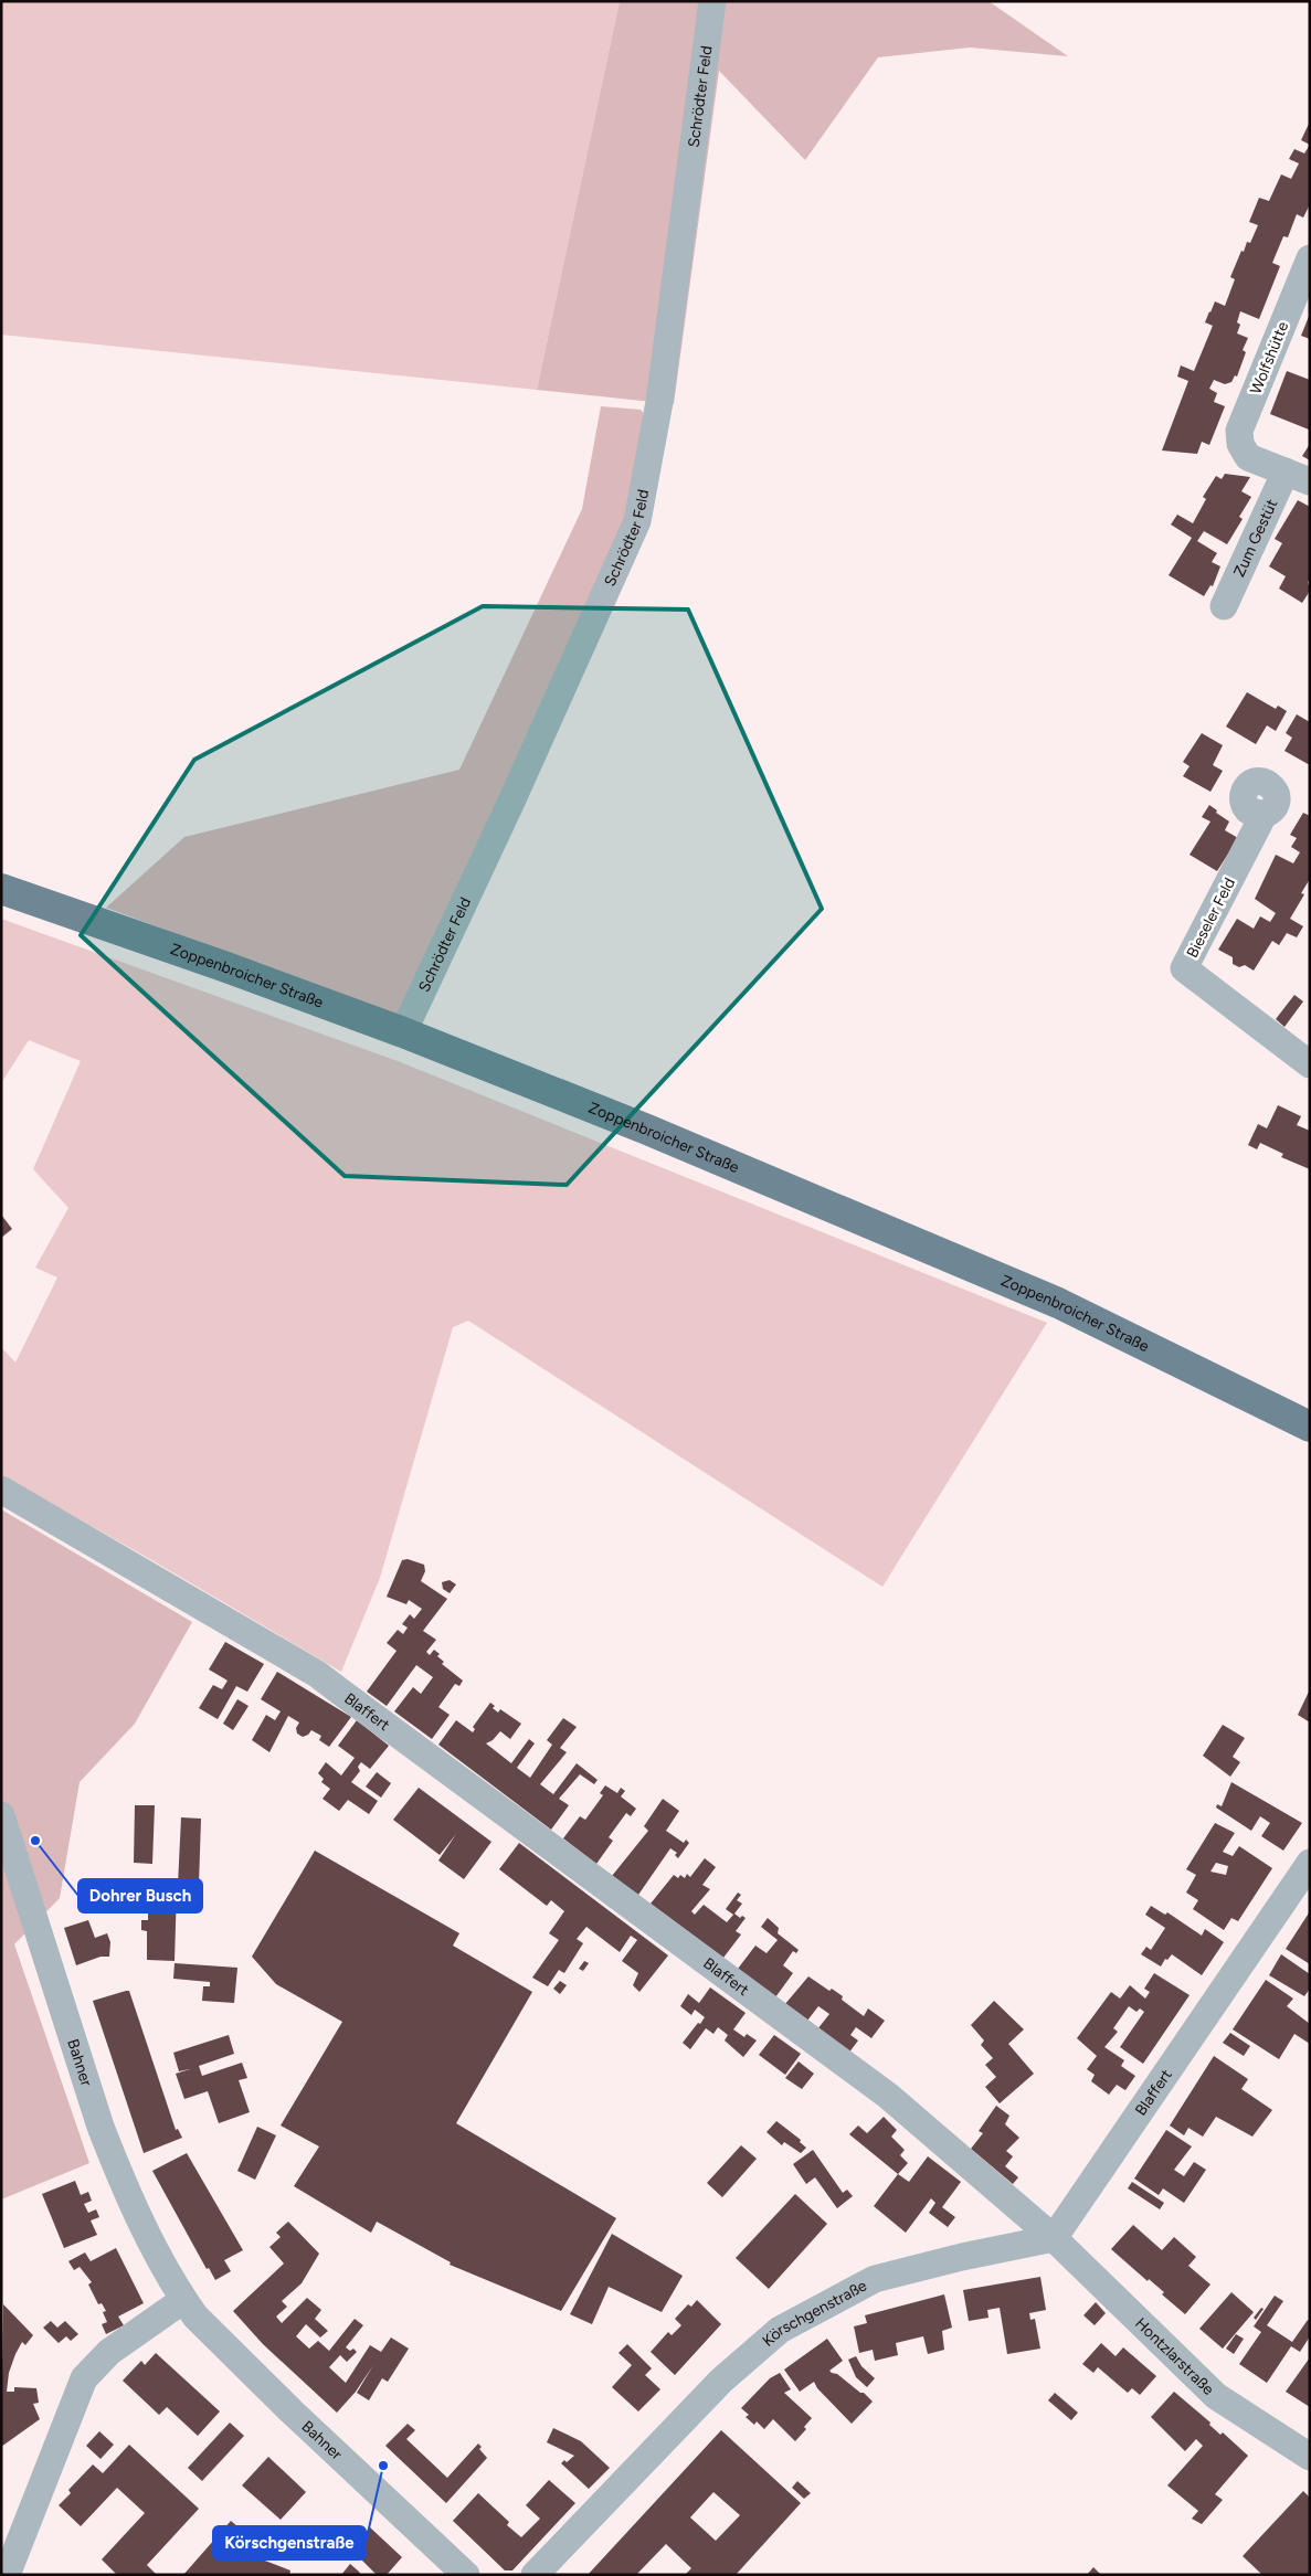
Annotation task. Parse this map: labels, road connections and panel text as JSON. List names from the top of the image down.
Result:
{
  "streets": {
    "main road": ["Zoppenbroicher Straße"],
    "street": [
      "Schrödter Feld",
      "Wolfshütte",
      "Zum Gestüt",
      "Bieseler Feld",
      "Blaffert",
      "Bahner",
      "Körschgenstraße",
      "Hontzlarstraße"
    ]
  },
  "crossings": [
    ["Schrödter Feld", "Zoppenbroicher Straße"],
    ["Wolfshütte", "Zum Gestüt"],
    ["Blaffert", "Körschgenstraße"],
    ["Blaffert", "Hontzlarstraße"],
    ["Körschgenstraße", "Hontzlarstraße"]
  ],
  "places": ["Dohrer Busch", "Körschgenstraße"]
}
